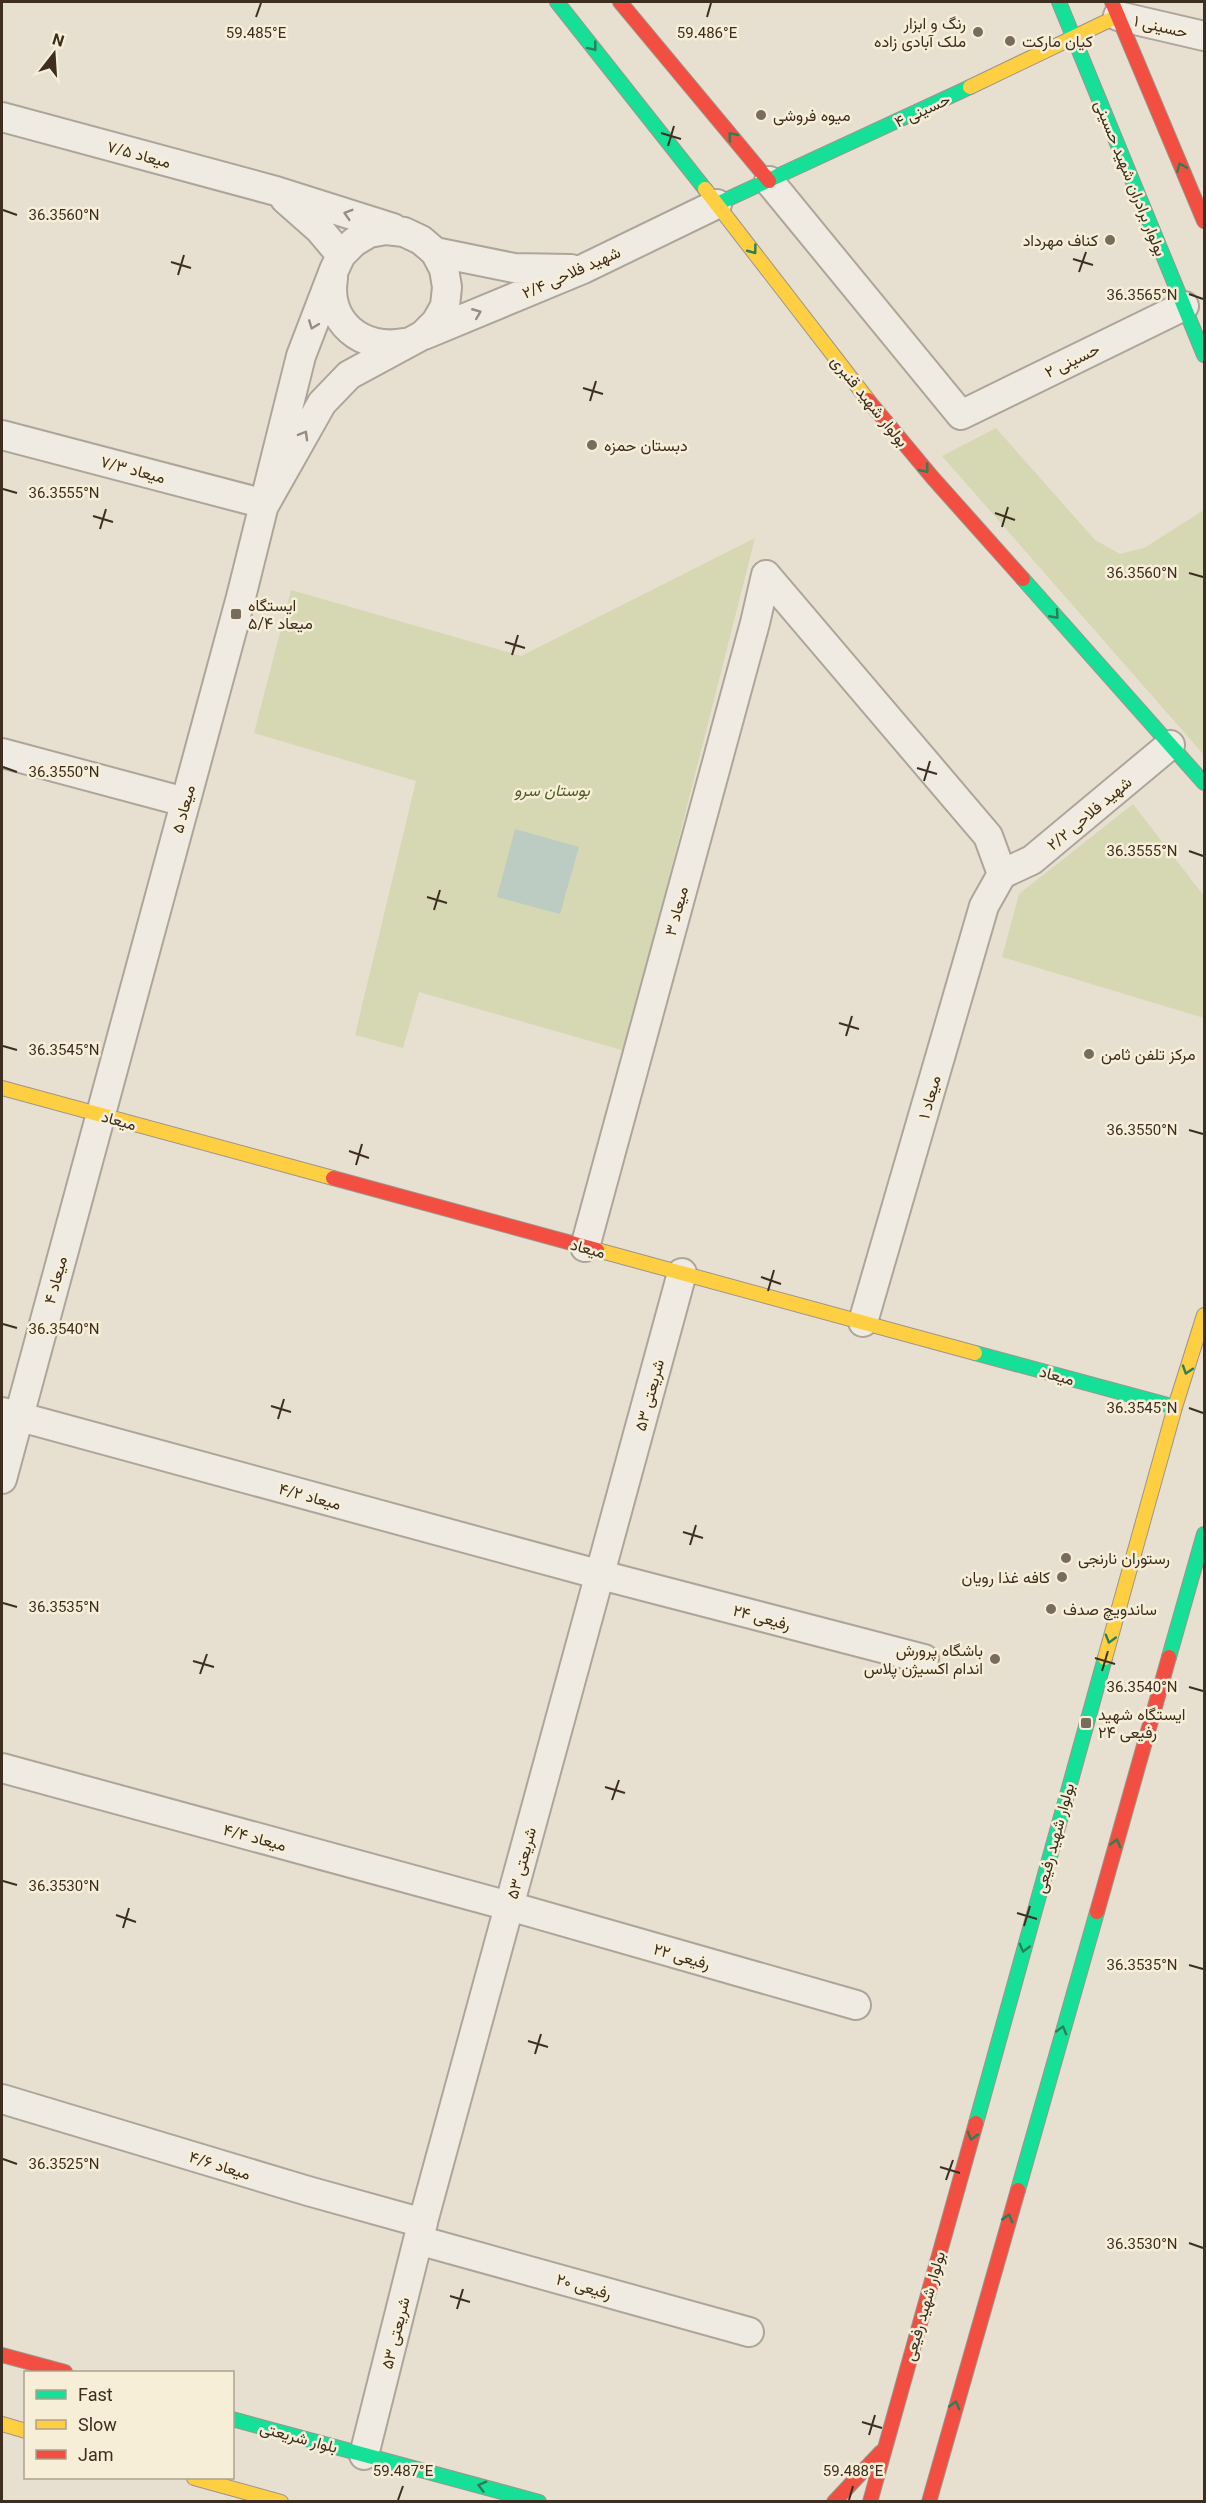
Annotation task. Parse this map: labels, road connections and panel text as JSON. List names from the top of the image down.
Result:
{
  "streets": {
    "main road": [
      "حسینی ۴",
      "بولوار برادران شهید حسینی",
      "بولوار شهید قنبری",
      "میعاد",
      "بولوار شهید رفیعی",
      "بلوار شریعتی"
    ],
    "street": [
      "حسینی ۱",
      "میعاد ۷/۵",
      "شهید فلاحی ۲/۴",
      "حسینی ۲",
      "میعاد ۷/۳",
      "میعاد ۵",
      "شهید فلاحی ۲/۲",
      "میعاد ۳",
      "میعاد ۱",
      "میعاد ۴",
      "شریعتی ۵۳",
      "میعاد ۴/۲",
      "رفیعی ۲۴",
      "میعاد ۴/۴",
      "رفیعی ۲۲",
      "میعاد ۴/۶",
      "رفیعی ۲۰"
    ]
  },
  "crossings": [
    ["حسینی ۱", "حسینی ۴"],
    ["حسینی ۴", "بولوار برادران شهید حسینی"],
    ["حسینی ۴", "شهید فلاحی ۲/۴"],
    ["حسینی ۴", "حسینی ۲"],
    ["حسینی ۴", "بولوار شهید قنبری"],
    ["میعاد ۷/۵", "شهید فلاحی ۲/۴"],
    ["بولوار برادران شهید حسینی", "حسینی ۲"],
    ["شهید فلاحی ۲/۴", "بولوار شهید قنبری"],
    ["بولوار شهید قنبری", "شهید فلاحی ۲/۲"],
    ["میعاد ۷/۳", "میعاد ۵"],
    ["میعاد ۵", "میعاد"],
    ["میعاد ۵", "میعاد ۴"],
    ["شهید فلاحی ۲/۲", "میعاد ۳"],
    ["شهید فلاحی ۲/۲", "میعاد ۱"],
    ["میعاد ۳", "میعاد ۱"],
    ["میعاد ۳", "میعاد"],
    ["میعاد ۱", "میعاد"],
    ["میعاد", "میعاد ۴"],
    ["میعاد", "شریعتی ۵۳"],
    ["میعاد", "بولوار شهید رفیعی"],
    ["میعاد ۴", "میعاد ۴/۲"],
    ["شریعتی ۵۳", "میعاد ۴/۲"],
    ["شریعتی ۵۳", "رفیعی ۲۴"],
    ["شریعتی ۵۳", "میعاد ۴/۴"],
    ["شریعتی ۵۳", "رفیعی ۲۲"],
    ["شریعتی ۵۳", "میعاد ۴/۶"],
    ["شریعتی ۵۳", "رفیعی ۲۰"],
    ["شریعتی ۵۳", "بلوار شریعتی"],
    ["میعاد ۴/۲", "رفیعی ۲۴"],
    ["میعاد ۴/۴", "رفیعی ۲۲"],
    ["میعاد ۴/۶", "رفیعی ۲۰"]
  ],
  "one_way": ["شهید فلاحی ۲/۴", "بولوار شهید قنبری", "بلوار شریعتی"],
  "parks": ["بوستان سرو"],
  "places": {
    "other": [
      "رنگ و ابزار ملک آبادی زاده",
      "کیان مارکت",
      "میوه فروشی",
      "کناف مهرداد",
      "دبستان حمزه",
      "مرکز تلفن ثامن",
      "رستوران نارنجی",
      "کافه غذا رویان",
      "ساندویچ صدف",
      "باشگاه پرورش اندام اکسیژن پلاس"
    ],
    "transit": ["ایستگاه میعاد ۵/۴", "ایستگاه شهید رفیعی ۲۴"]
  },
  "legend": ["Fast", "Slow", "Jam"],
  "north": "top",
  "coordinates": [
    "59.485°E",
    "59.486°E",
    "36.3560°N",
    "36.3565°N",
    "36.3555°N",
    "36.3550°N",
    "36.3545°N",
    "36.3540°N",
    "36.3535°N",
    "36.3530°N",
    "36.3525°N",
    "59.487°E",
    "59.488°E"
  ]
}
